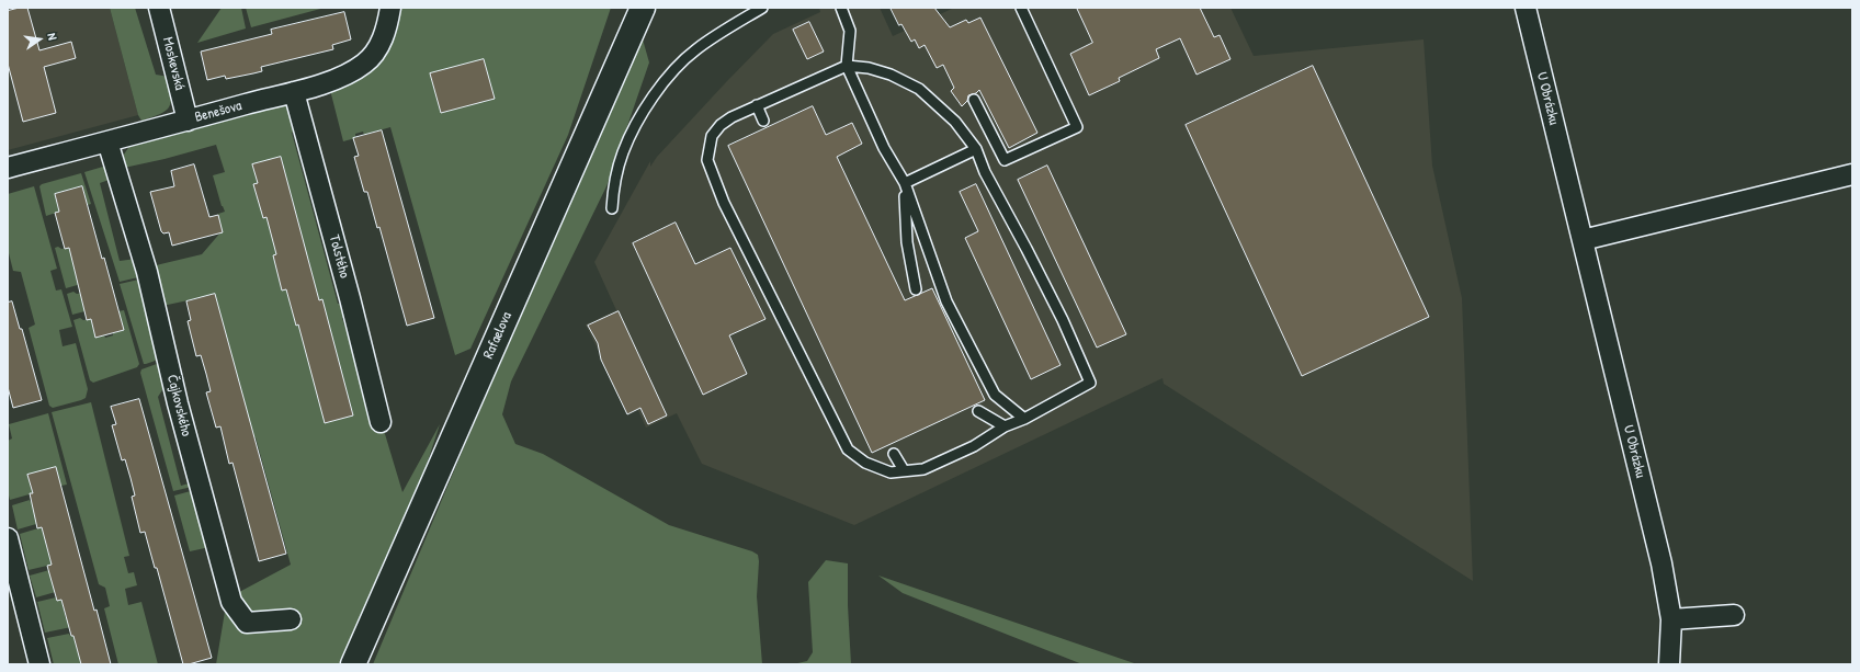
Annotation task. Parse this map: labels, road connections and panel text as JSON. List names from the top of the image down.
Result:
{
  "streets": {
    "main road": ["Rafaelova"],
    "street": [
      "Moskevská",
      "U Obrázku",
      "Benešova",
      "Tolstého",
      "Čajkovského"
    ]
  },
  "crossings": [
    ["Moskevská", "Benešova"],
    ["Benešova", "Tolstého"],
    ["Benešova", "Čajkovského"]
  ],
  "north": "right"
}
